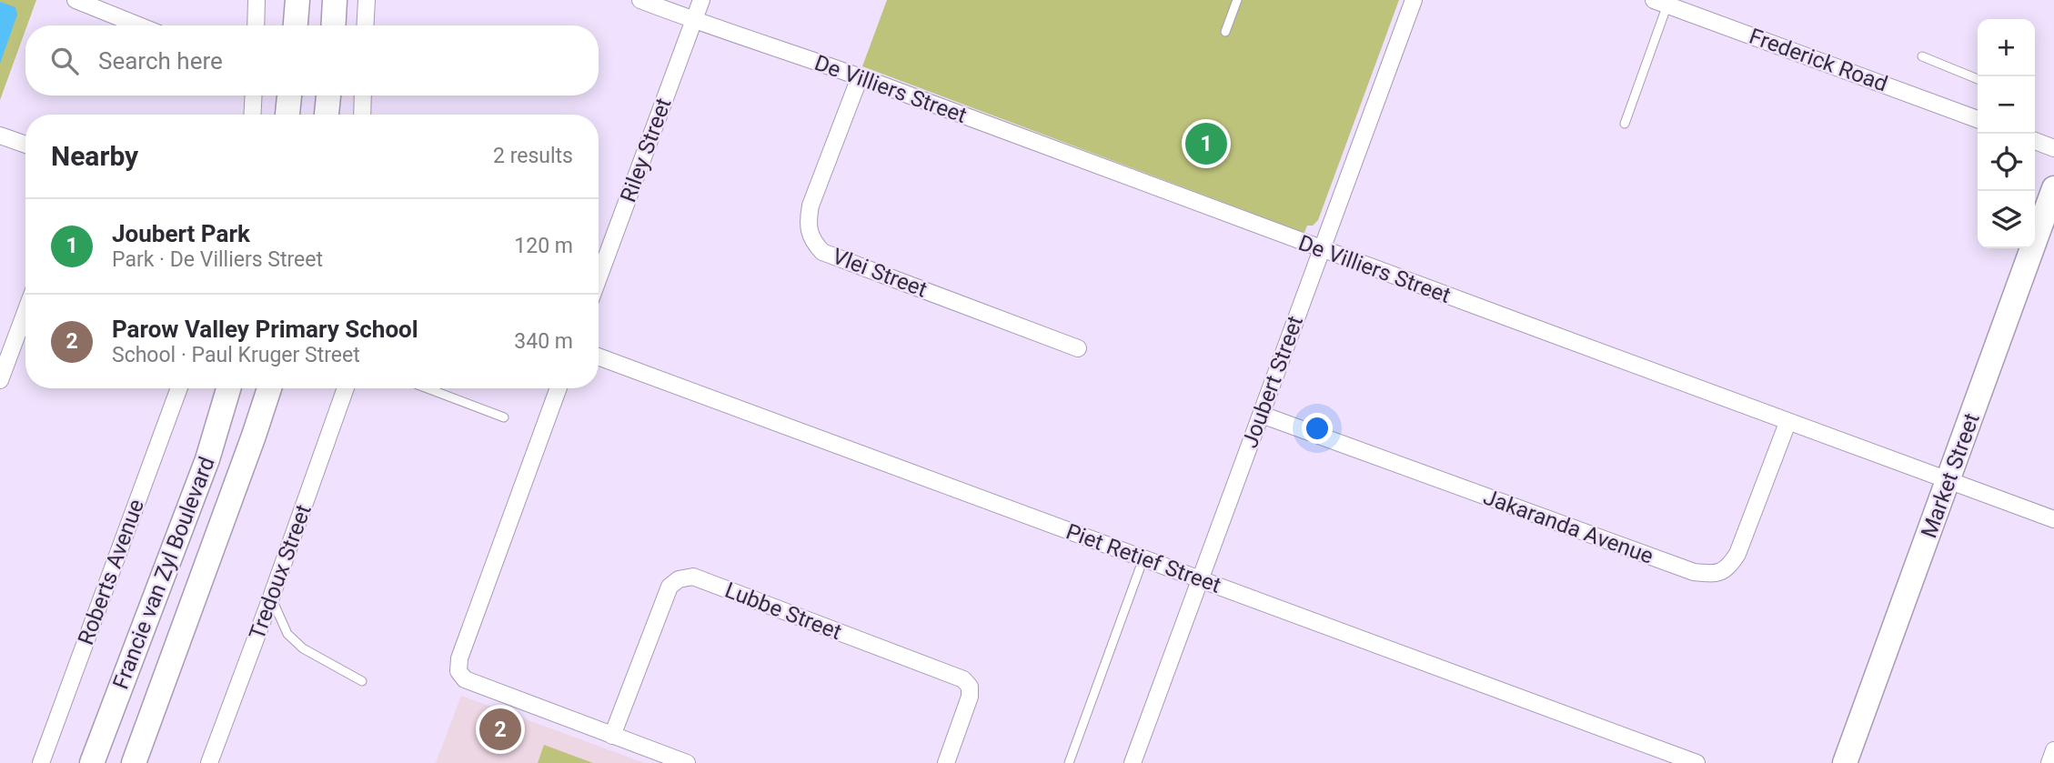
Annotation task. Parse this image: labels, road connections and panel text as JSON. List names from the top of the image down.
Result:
{
  "streets": {
    "main road": ["Market Street", "Francie van Zyl Boulevard"],
    "street": [
      "Frederick Road",
      "De Villiers Street",
      "Riley Street",
      "Vlei Street",
      "Joubert Street",
      "Jakaranda Avenue",
      "Piet Retief Street",
      "Roberts Avenue",
      "Tredoux Street",
      "Lubbe Street"
    ]
  },
  "crossings": [
    ["De Villiers Street", "Riley Street"],
    ["De Villiers Street", "Vlei Street"],
    ["De Villiers Street", "Joubert Street"],
    ["De Villiers Street", "Market Street"],
    ["De Villiers Street", "Jakaranda Avenue"],
    ["Joubert Street", "Jakaranda Avenue"],
    ["Joubert Street", "Piet Retief Street"]
  ],
  "page": {
    "map_buttons": ["+", "−"],
    "search": "Search here",
    "heading": ["Nearby", "2 results"],
    "pins": ["1", "2"],
    "list": [
      {
        "mark": "1",
        "name": "Joubert Park",
        "note": "Park · De Villiers Street",
        "value": "120 m"
      },
      {
        "mark": "2",
        "name": "Parow Valley Primary School",
        "note": "School · Paul Kruger Street",
        "value": "340 m"
      }
    ]
  }
}
